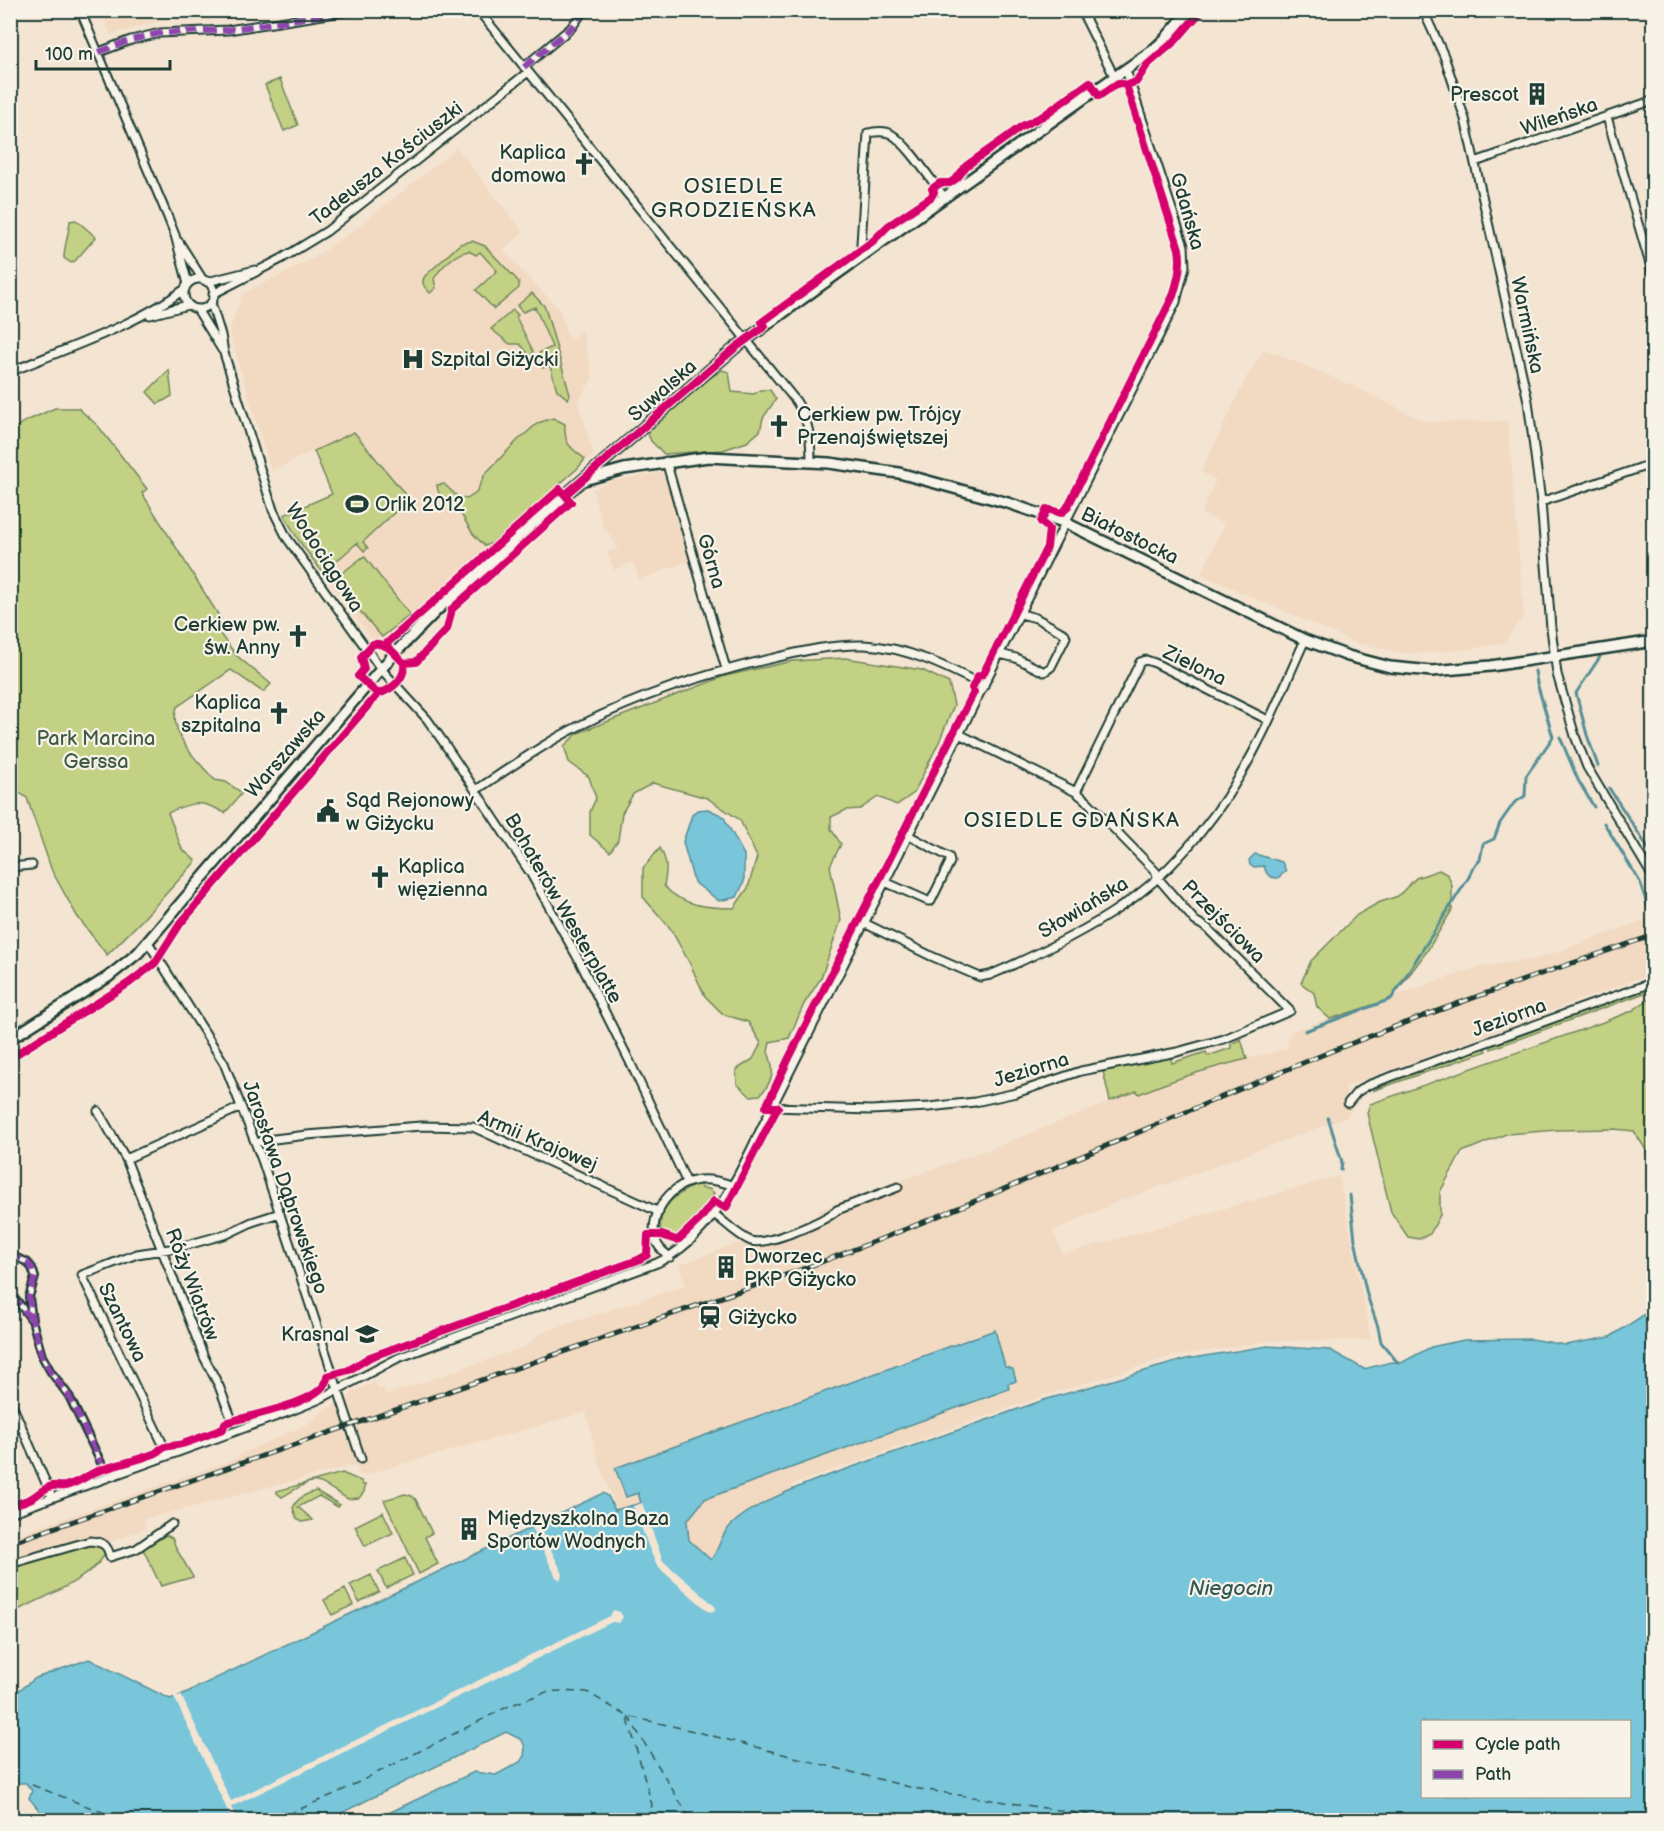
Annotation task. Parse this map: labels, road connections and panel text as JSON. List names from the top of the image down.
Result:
{
  "streets": {
    "street": [
      "Wileńska",
      "Tadeusza Kościuszki",
      "Gdańska",
      "Warmińska",
      "Suwalska",
      "Białostocka",
      "Wodociągowa",
      "Górna",
      "Zielona",
      "Warszawska",
      "Słowiańska",
      "Bohaterów Westerplatte",
      "Przejściowa",
      "Jeziorna",
      "Armii Krajowej",
      "Jarosława Dąbrowskiego",
      "Róży Wiatrów",
      "Szantowa"
    ]
  },
  "crossings": [
    ["Wileńska", "Warmińska"],
    ["Tadeusza Kościuszki", "Wodociągowa"],
    ["Gdańska", "Suwalska"],
    ["Gdańska", "Białostocka"],
    ["Gdańska", "Słowiańska"],
    ["Gdańska", "Przejściowa"],
    ["Gdańska", "Jeziorna"],
    ["Warmińska", "Białostocka"],
    ["Suwalska", "Białostocka"],
    ["Suwalska", "Warszawska"],
    ["Białostocka", "Górna"],
    ["Białostocka", "Warszawska"],
    ["Białostocka", "Słowiańska"],
    ["Wodociągowa", "Warszawska"],
    ["Wodociągowa", "Bohaterów Westerplatte"],
    ["Zielona", "Słowiańska"],
    ["Zielona", "Przejściowa"],
    ["Warszawska", "Bohaterów Westerplatte"],
    ["Warszawska", "Jarosława Dąbrowskiego"],
    ["Słowiańska", "Przejściowa"],
    ["Przejściowa", "Jeziorna"],
    ["Armii Krajowej", "Jarosława Dąbrowskiego"],
    ["Jarosława Dąbrowskiego", "Szantowa"],
    ["Róży Wiatrów", "Szantowa"]
  ],
  "districts": ["OSIEDLE GRODZIEŃSKA", "OSIEDLE GDAŃSKA"],
  "water": ["Niegocin"],
  "parks": ["Park Marcina Gerssa"],
  "places": {
    "building": ["Prescot", "Dworzec PKP Giżycko", "Międzyszkolna Baza Sportów Wodnych"],
    "church": [
      "Kaplica domowa",
      "Cerkiew pw. Trójcy Przenajświętszej",
      "Cerkiew pw. św. Anny",
      "Kaplica szpitalna",
      "Kaplica więzienna"
    ],
    "hospital": ["Szpital Giżycki"],
    "sports": ["Orlik 2012"],
    "public building": ["Sąd Rejonowy w Giżycku"],
    "station": ["Giżycko"],
    "school or university": ["Krasnal"]
  },
  "legend": ["Cycle path", "Path"],
  "scale_bar": "100 m"
}
